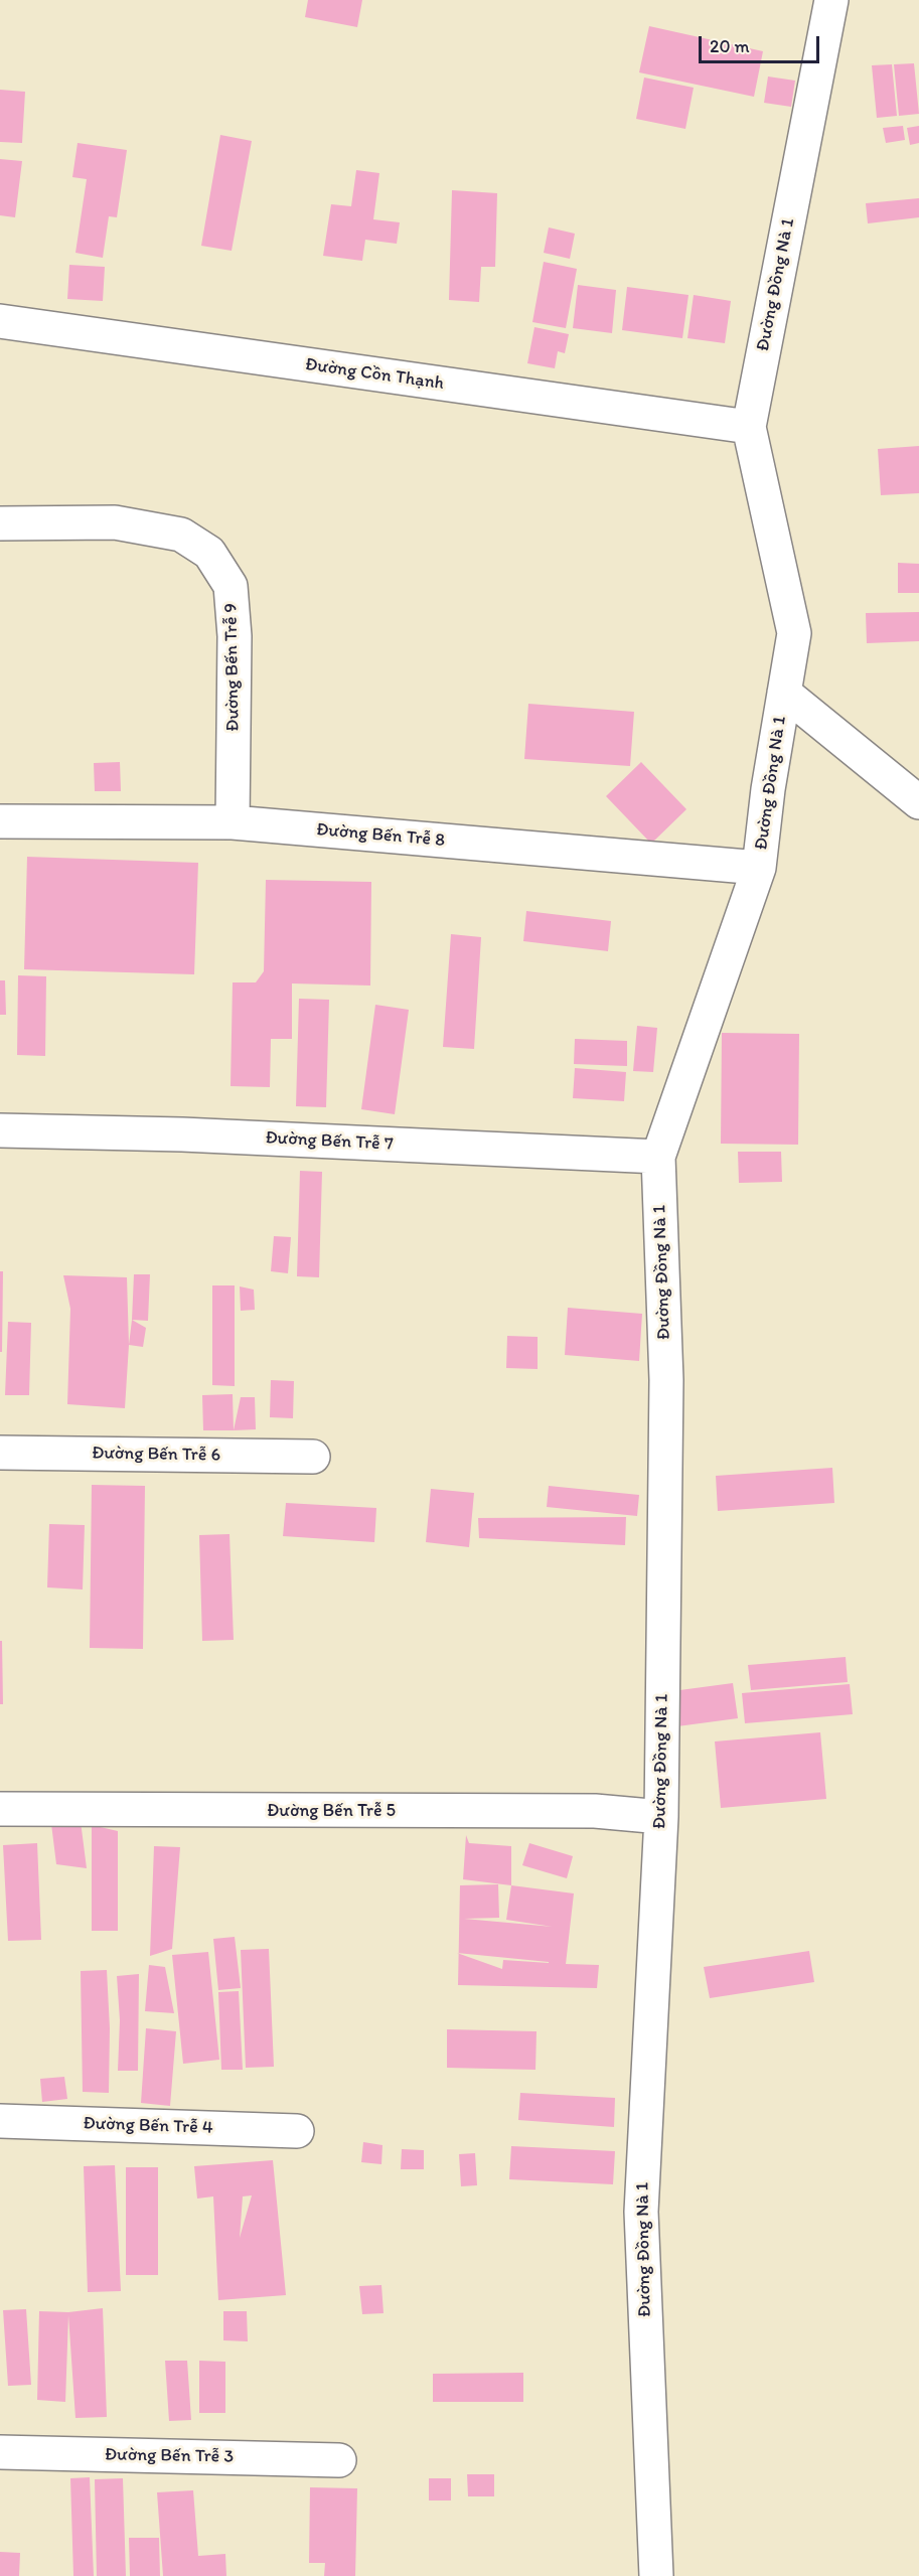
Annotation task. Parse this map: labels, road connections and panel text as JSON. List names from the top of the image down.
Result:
{
  "streets": {
    "street": [
      "Đường Đồng Nà 1",
      "Đường Cồn Thạnh",
      "Đường Bến Trễ 9",
      "Đường Bến Trễ 8",
      "Đường Bến Trễ 7",
      "Đường Bến Trễ 6",
      "Đường Bến Trễ 5",
      "Đường Bến Trễ 4",
      "Đường Bến Trễ 3"
    ]
  },
  "crossings": [
    ["Đường Đồng Nà 1", "Đường Cồn Thạnh"],
    ["Đường Đồng Nà 1", "Đường Bến Trễ 8"],
    ["Đường Đồng Nà 1", "Đường Bến Trễ 7"],
    ["Đường Đồng Nà 1", "Đường Bến Trễ 5"],
    ["Đường Bến Trễ 9", "Đường Bến Trễ 8"]
  ],
  "scale_bar": "20 m"
}
